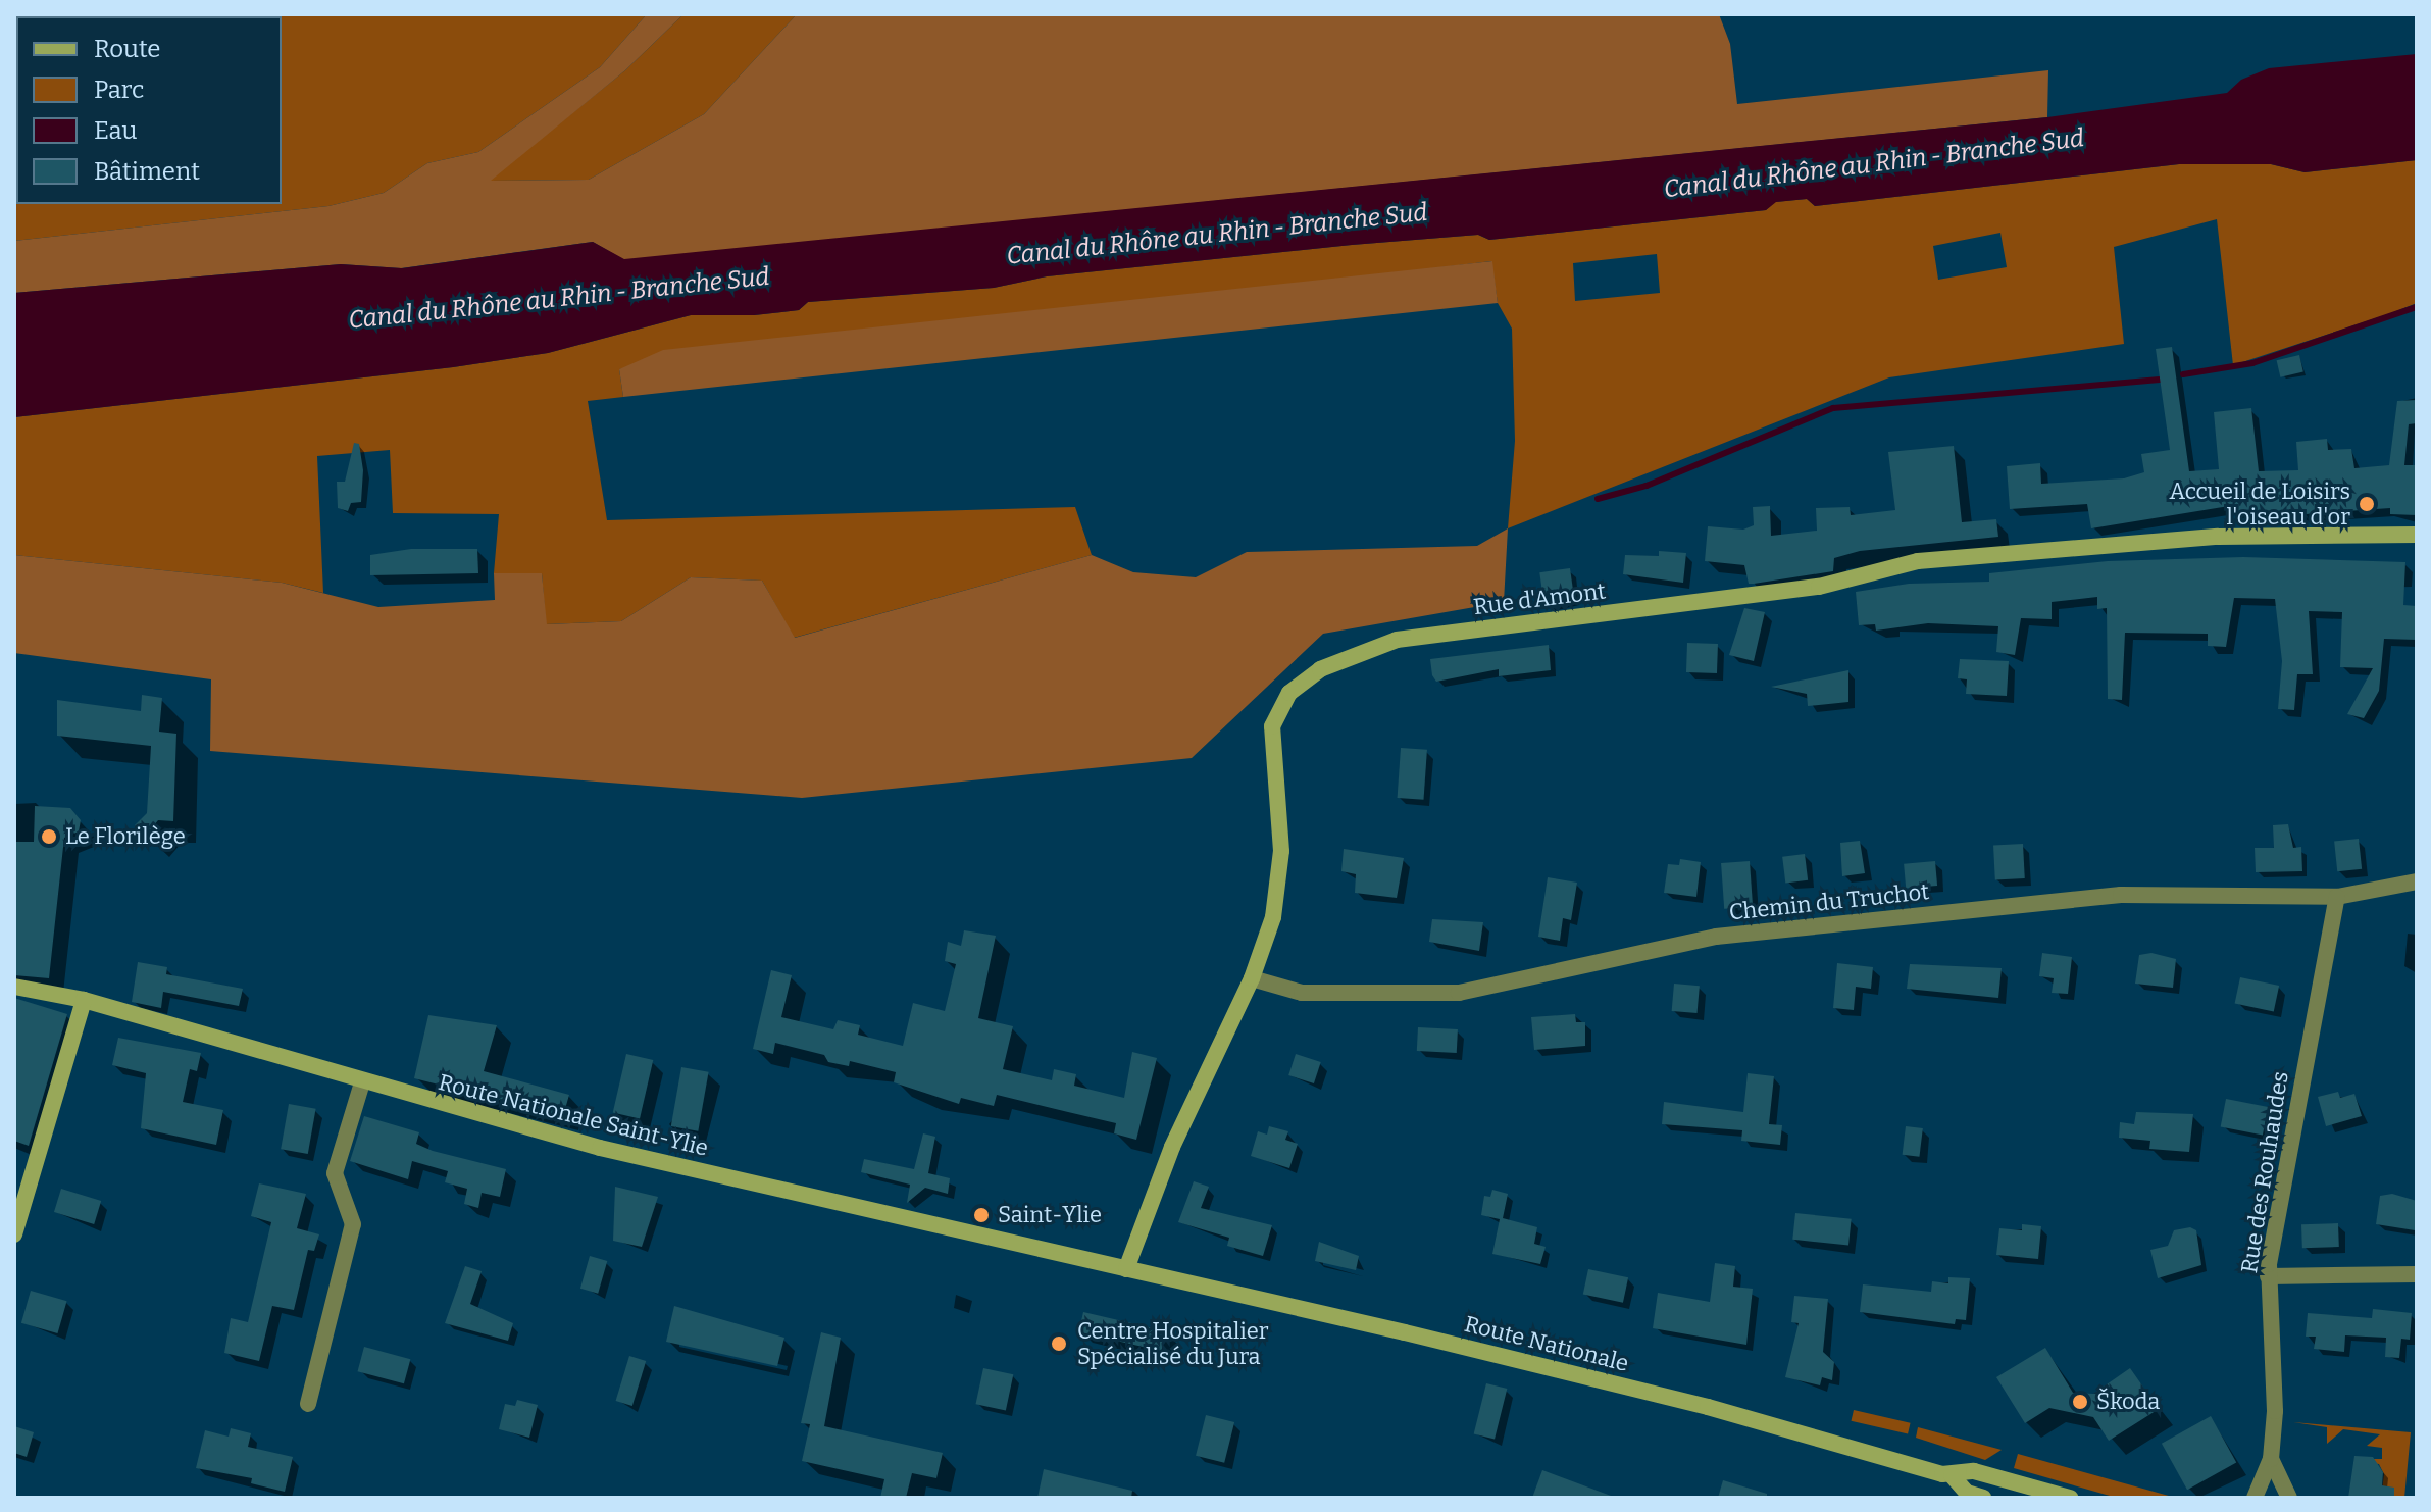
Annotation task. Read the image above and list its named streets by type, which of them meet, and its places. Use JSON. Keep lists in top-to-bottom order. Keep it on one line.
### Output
{"streets":{"main road":["Rue d'Amont","Route Nationale Saint-Ylie","Route Nationale"],"street":["Chemin du Truchot","Rue des Rouhaudes"]},"crossings":[["Rue d'Amont","Chemin du Truchot"],["Rue d'Amont","Route Nationale Saint-Ylie"],["Rue d'Amont","Route Nationale"],["Chemin du Truchot","Rue des Rouhaudes"],["Route Nationale Saint-Ylie","Route Nationale"]],"water":["Canal du Rhône au Rhin - Branche Sud"],"places":["Accueil de Loisirs l'oiseau d'or","Le Florilège","Saint-Ylie","Centre Hospitalier Spécialisé du Jura","Škoda"],"legend":["Route","Parc","Eau","Bâtiment"]}
